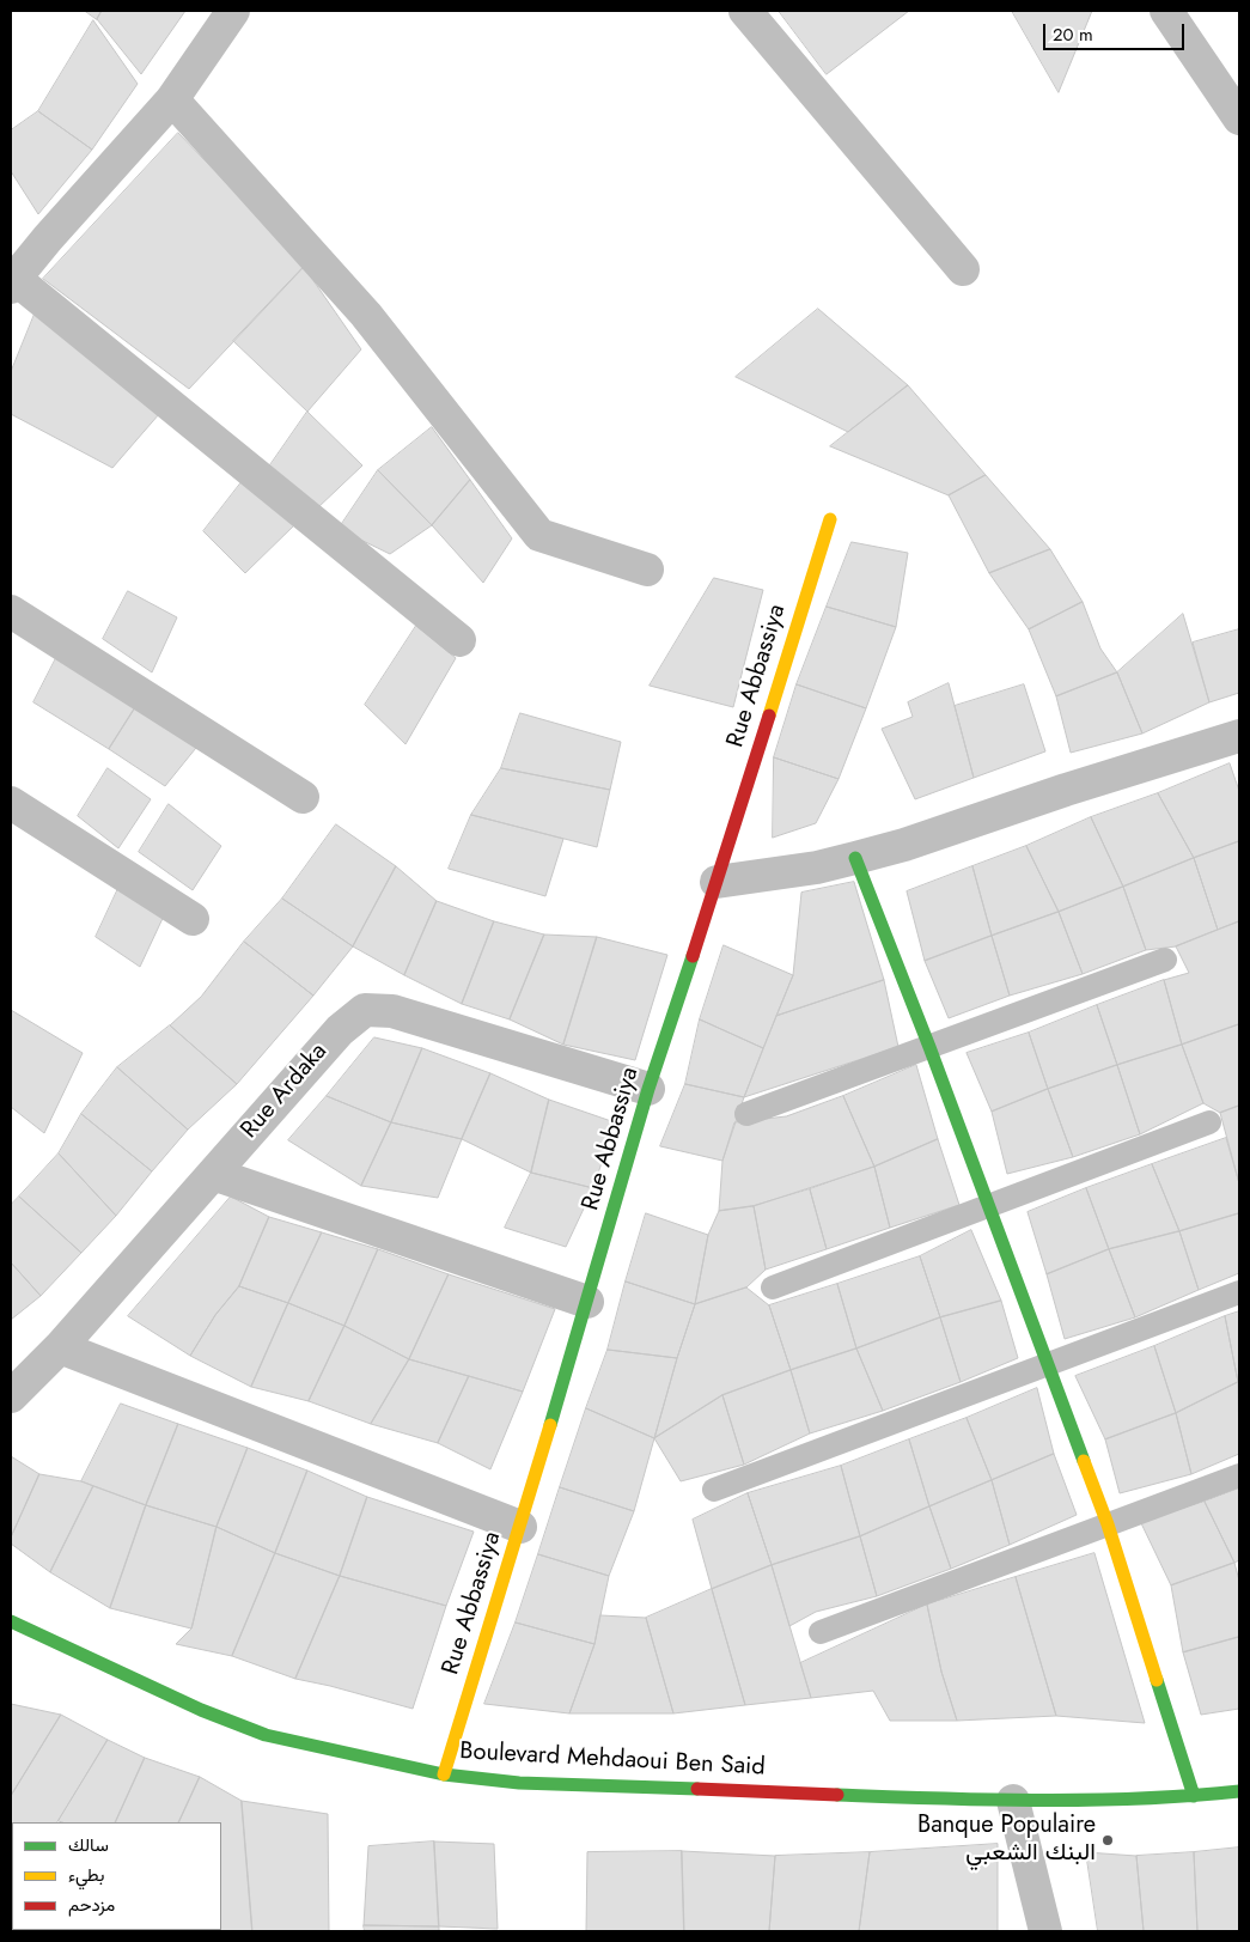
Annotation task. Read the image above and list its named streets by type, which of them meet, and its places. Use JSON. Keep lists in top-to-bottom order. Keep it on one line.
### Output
{"streets":{"street":["Rue Abbassiya","Rue Ardaka","Boulevard Mehdaoui Ben Said"]},"crossings":[["Rue Abbassiya","Rue Ardaka"],["Rue Abbassiya","Boulevard Mehdaoui Ben Said"]],"places":["Banque Populaire البنك الشعبي"],"legend":["سالك","بطيء","مزدحم"],"scale_bar":"20 m"}
